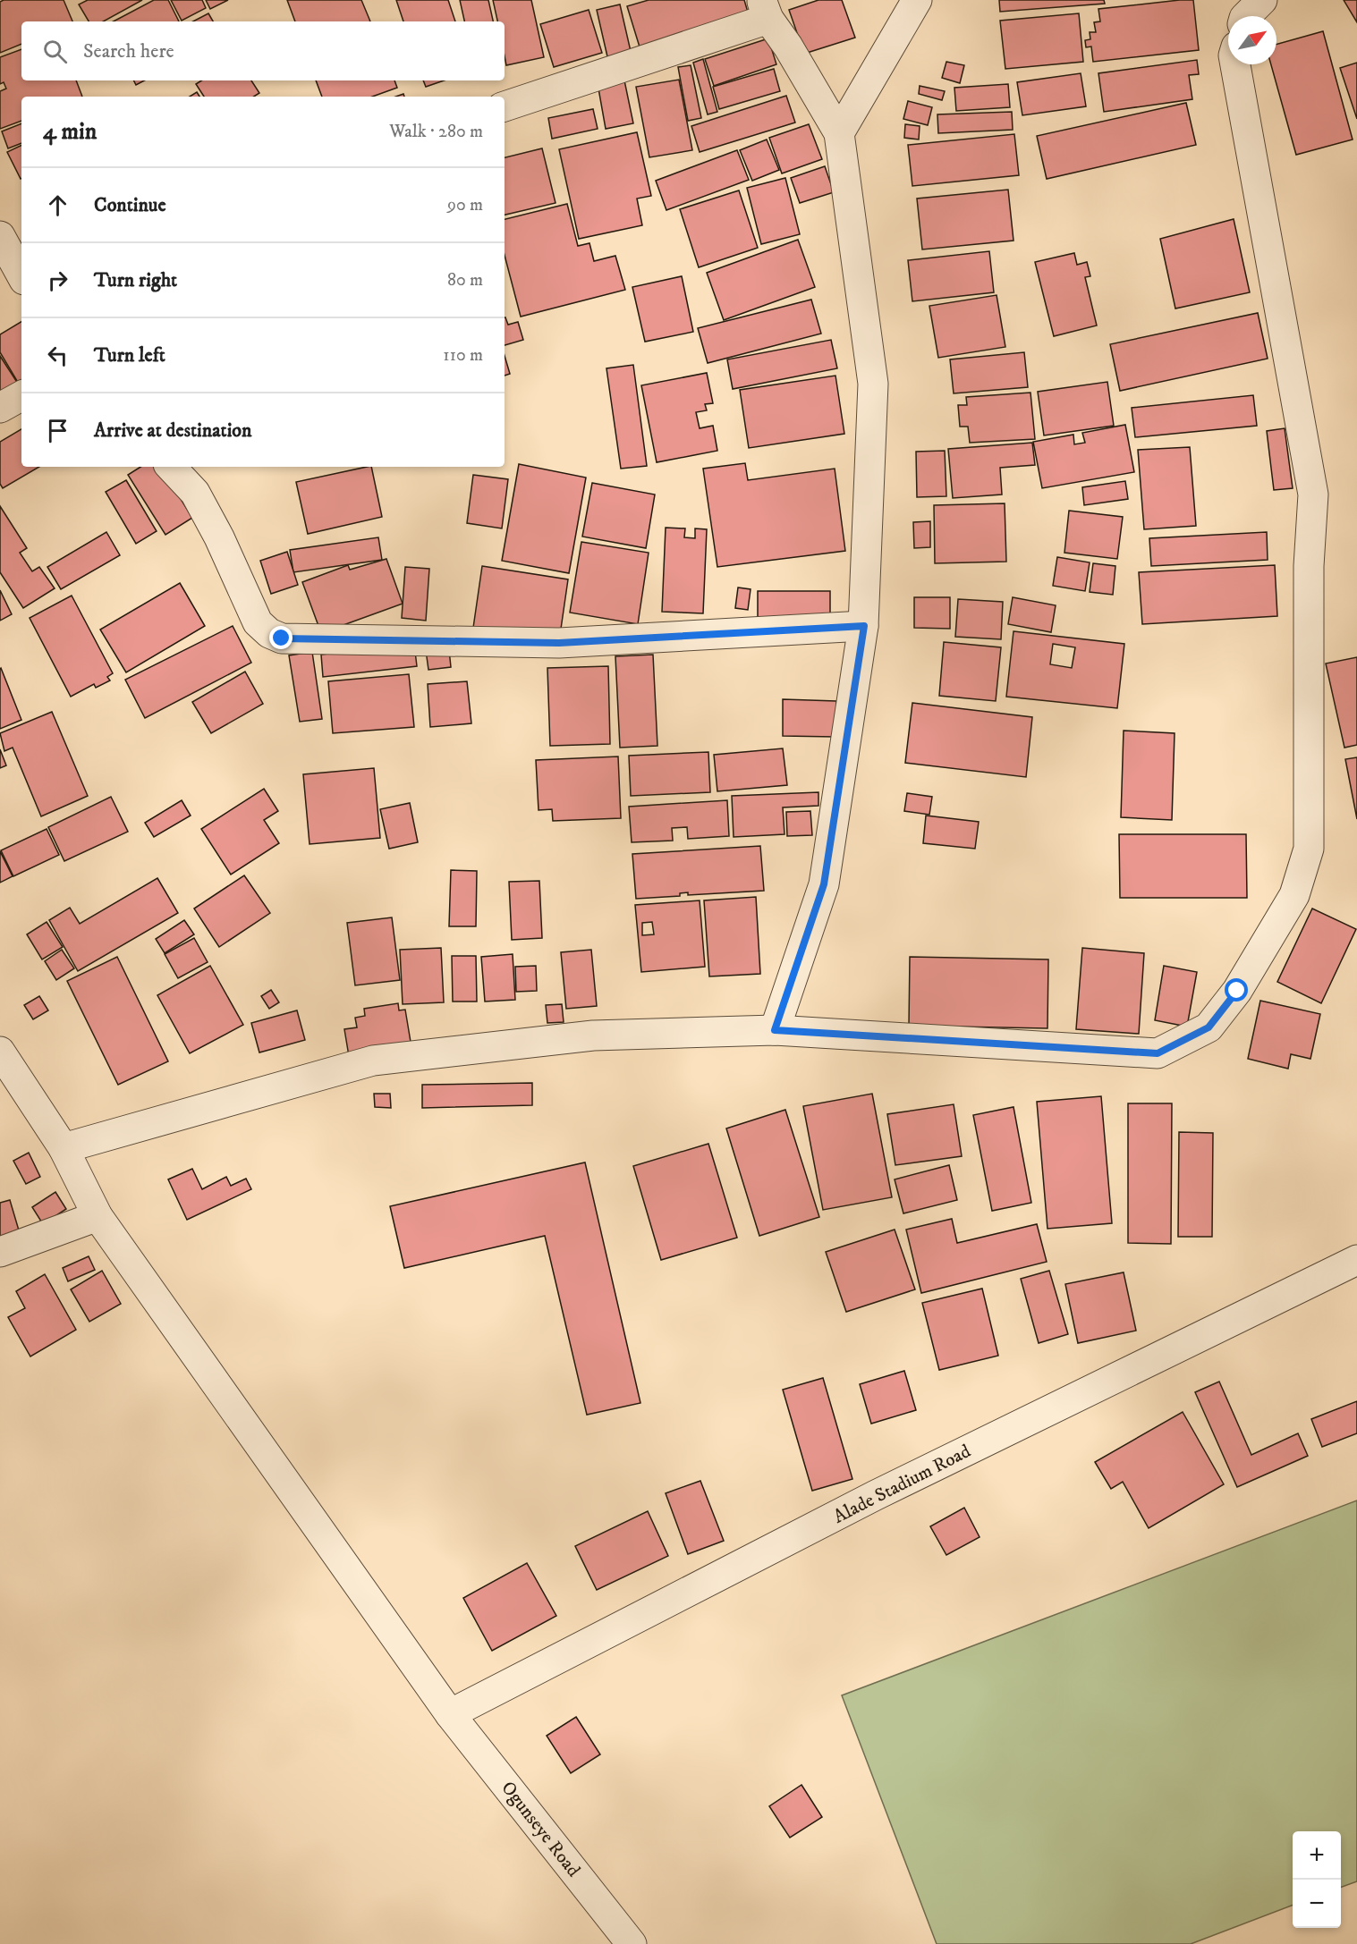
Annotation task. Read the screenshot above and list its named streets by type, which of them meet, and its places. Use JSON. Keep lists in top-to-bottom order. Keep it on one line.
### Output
{"streets":{"street":["Alade Stadium Road","Ogunseye Road"]},"crossings":[["Alade Stadium Road","Ogunseye Road"]],"north":"top right","page":{"search":"Search here","heading":["4 min","Walk · 280 m"],"list":[["Continue","90 m"],["Turn right","80 m"],["Turn left","110 m"],"Arrive at destination"],"map_buttons":["+","−"]}}
